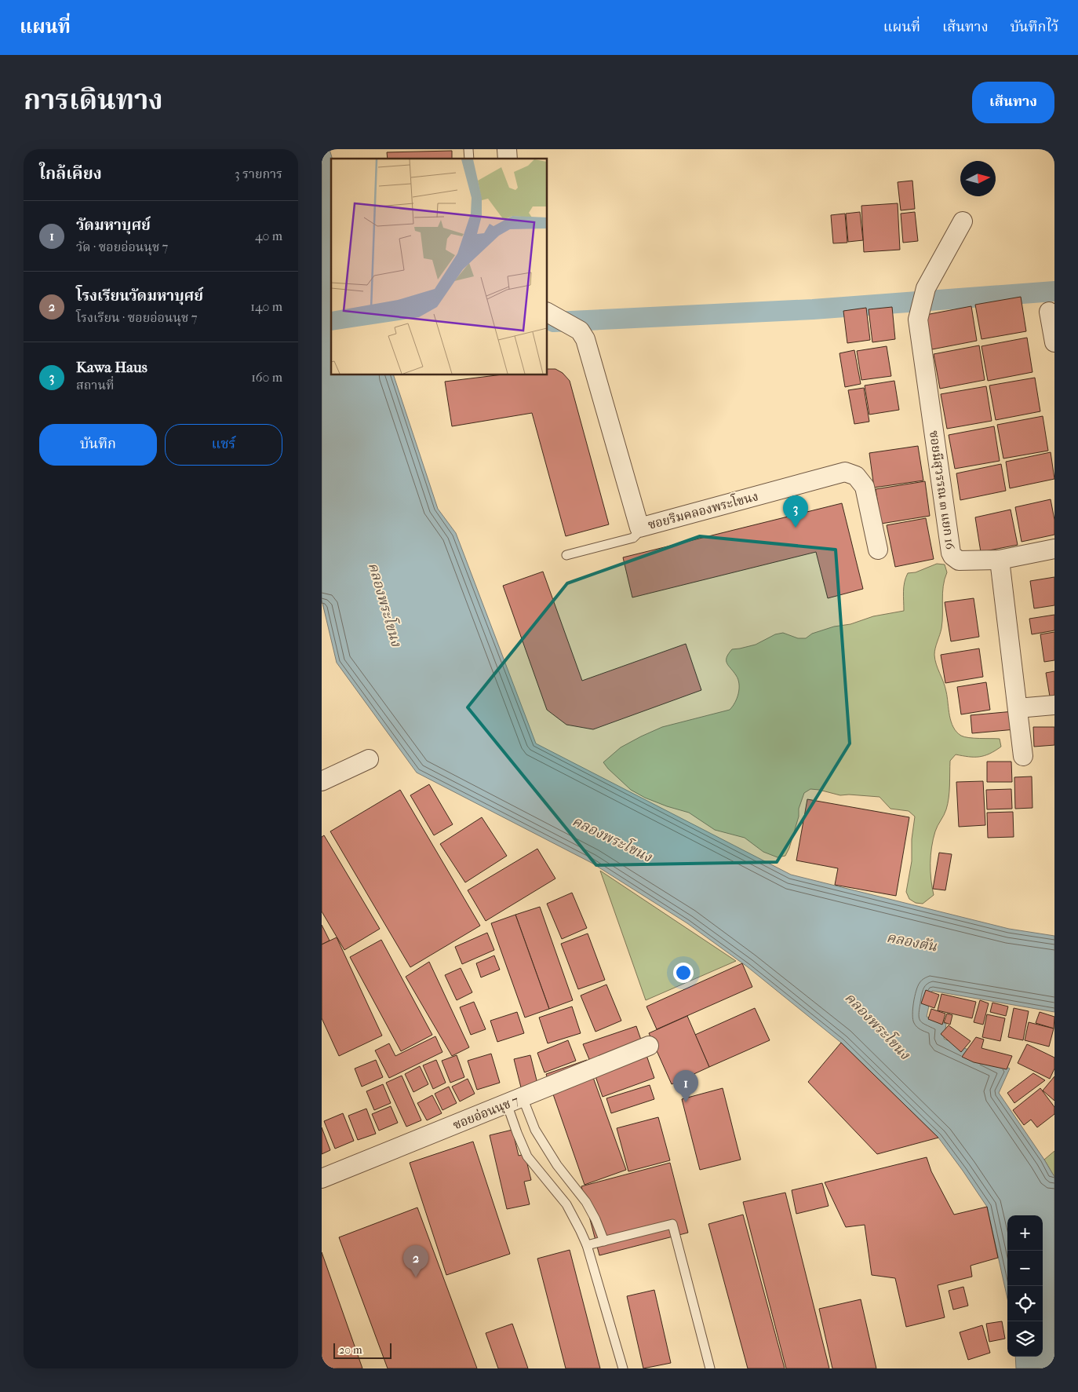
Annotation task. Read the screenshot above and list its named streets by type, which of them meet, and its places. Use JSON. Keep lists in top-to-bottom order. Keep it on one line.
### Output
{"streets":{"street":["ซอยมีสุวรรณ ๓ แยก 16","ซอยริมคลองพระโขนง","ซอยอ่อนนุช 7"]},"water":["คลองพระโขนง","คลองตัน"],"scale_bar":"20 m","north":"right","page":{"header":"แผนที่","nav":["แผนที่","เส้นทาง","บันทึกไว้"],"title":"การเดินทาง","buttons":["เส้นทาง",["บันทึก","แชร์"]],"heading":["ใกล้เคียง","3 รายการ"],"list":[{"mark":"1","name":"วัดมหาบุศย์","note":"วัด · ซอยอ่อนนุช 7","value":"40 m"},{"mark":"2","name":"โรงเรียนวัดมหาบุศย์","note":"โรงเรียน · ซอยอ่อนนุช 7","value":"140 m"},{"mark":"3","name":"Kawa Haus","note":"สถานที่","value":"160 m"}],"pins":["3","1","2"],"map_buttons":["+","−"],"scale":"20 m"}}
